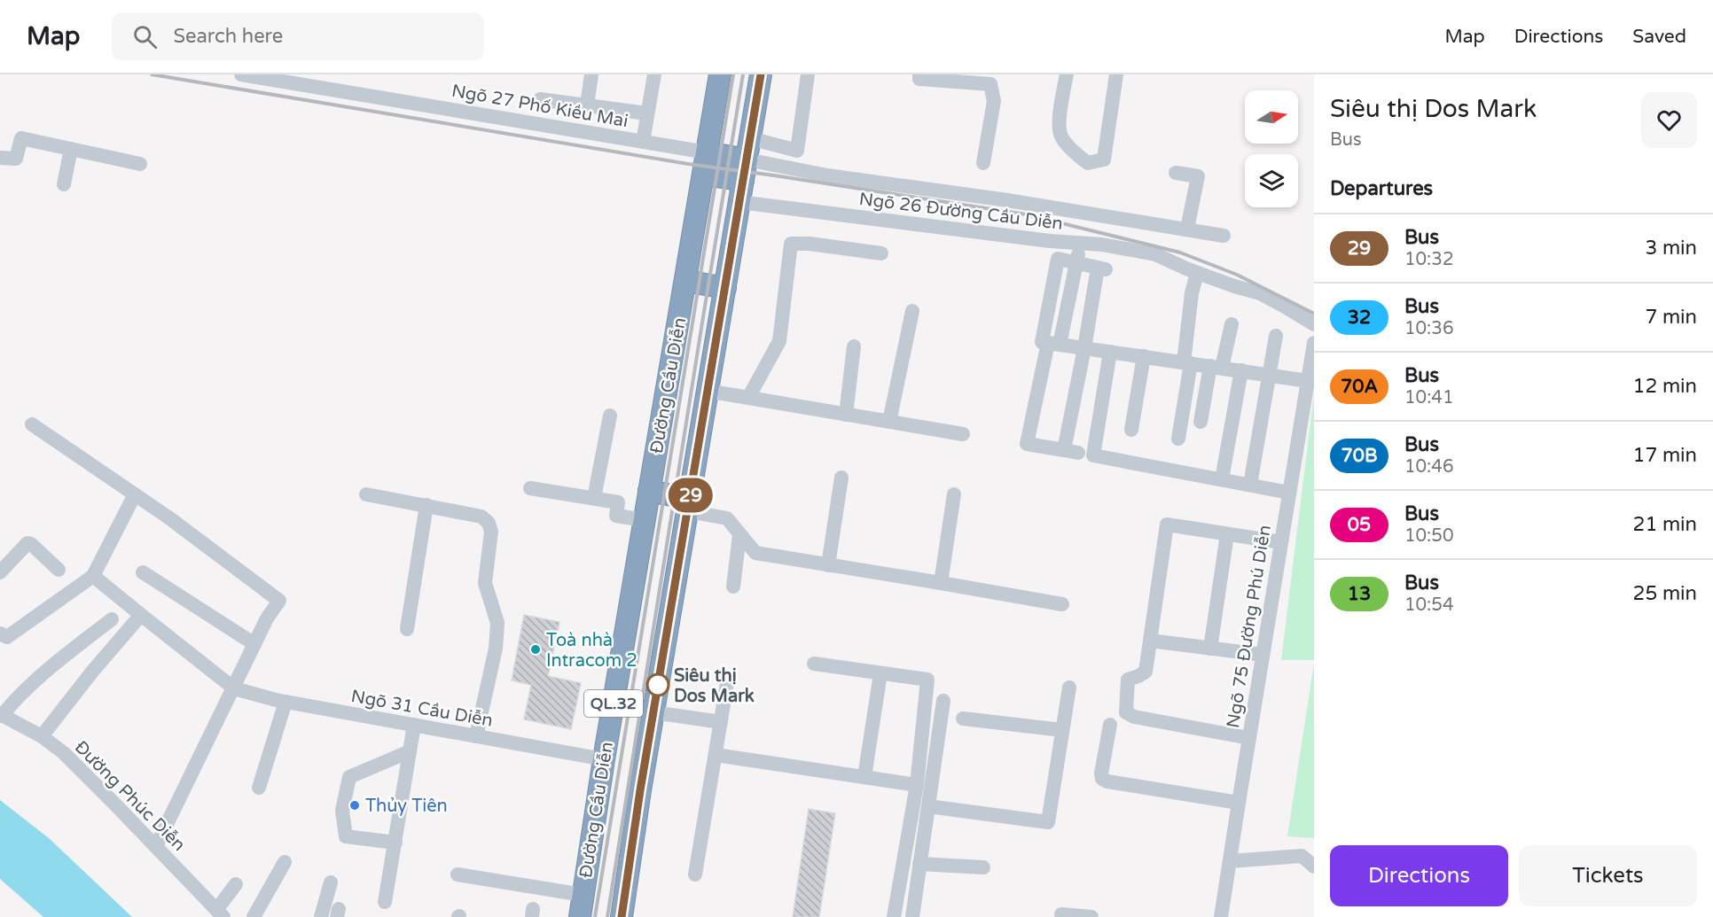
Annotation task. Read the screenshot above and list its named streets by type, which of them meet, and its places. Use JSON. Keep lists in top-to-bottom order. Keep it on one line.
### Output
{"streets":{"highway":["Đường Cầu Diễn","QL.32"],"street":["Ngõ 27 Phố Kiều Mai","Ngõ 26 Đường Cầu Diễn","Ngõ 75 Đường Phú Diễn","Ngõ 31 Cầu Diễn","Đường Phúc Diễn"]},"crossings":[["Ngõ 27 Phố Kiều Mai","Đường Cầu Diễn"],["Ngõ 26 Đường Cầu Diễn","QL.32"],["Đường Cầu Diễn","Ngõ 31 Cầu Diễn"]],"places":["Toà nhà Intracom 2","Siêu thị Dos Mark","Thủy Tiên"],"lines":["bus line 29"],"north":"right","page":{"header":"Map","search":"Search here","nav":["Map","Directions","Saved"],"on_map":"29","heading":[["Siêu thị Dos Mark","Bus"],"Departures"],"list":[{"mark":"29","name":"Bus","note":"10:32","value":"3 min"},{"mark":"32","name":"Bus","note":"10:36","value":"7 min"},{"mark":"70A","name":"Bus","note":"10:41","value":"12 min"},{"mark":"70B","name":"Bus","note":"10:46","value":"17 min"},{"mark":"05","name":"Bus","note":"10:50","value":"21 min"},{"mark":"13","name":"Bus","note":"10:54","value":"25 min"}],"buttons":["Directions","Tickets"]}}
